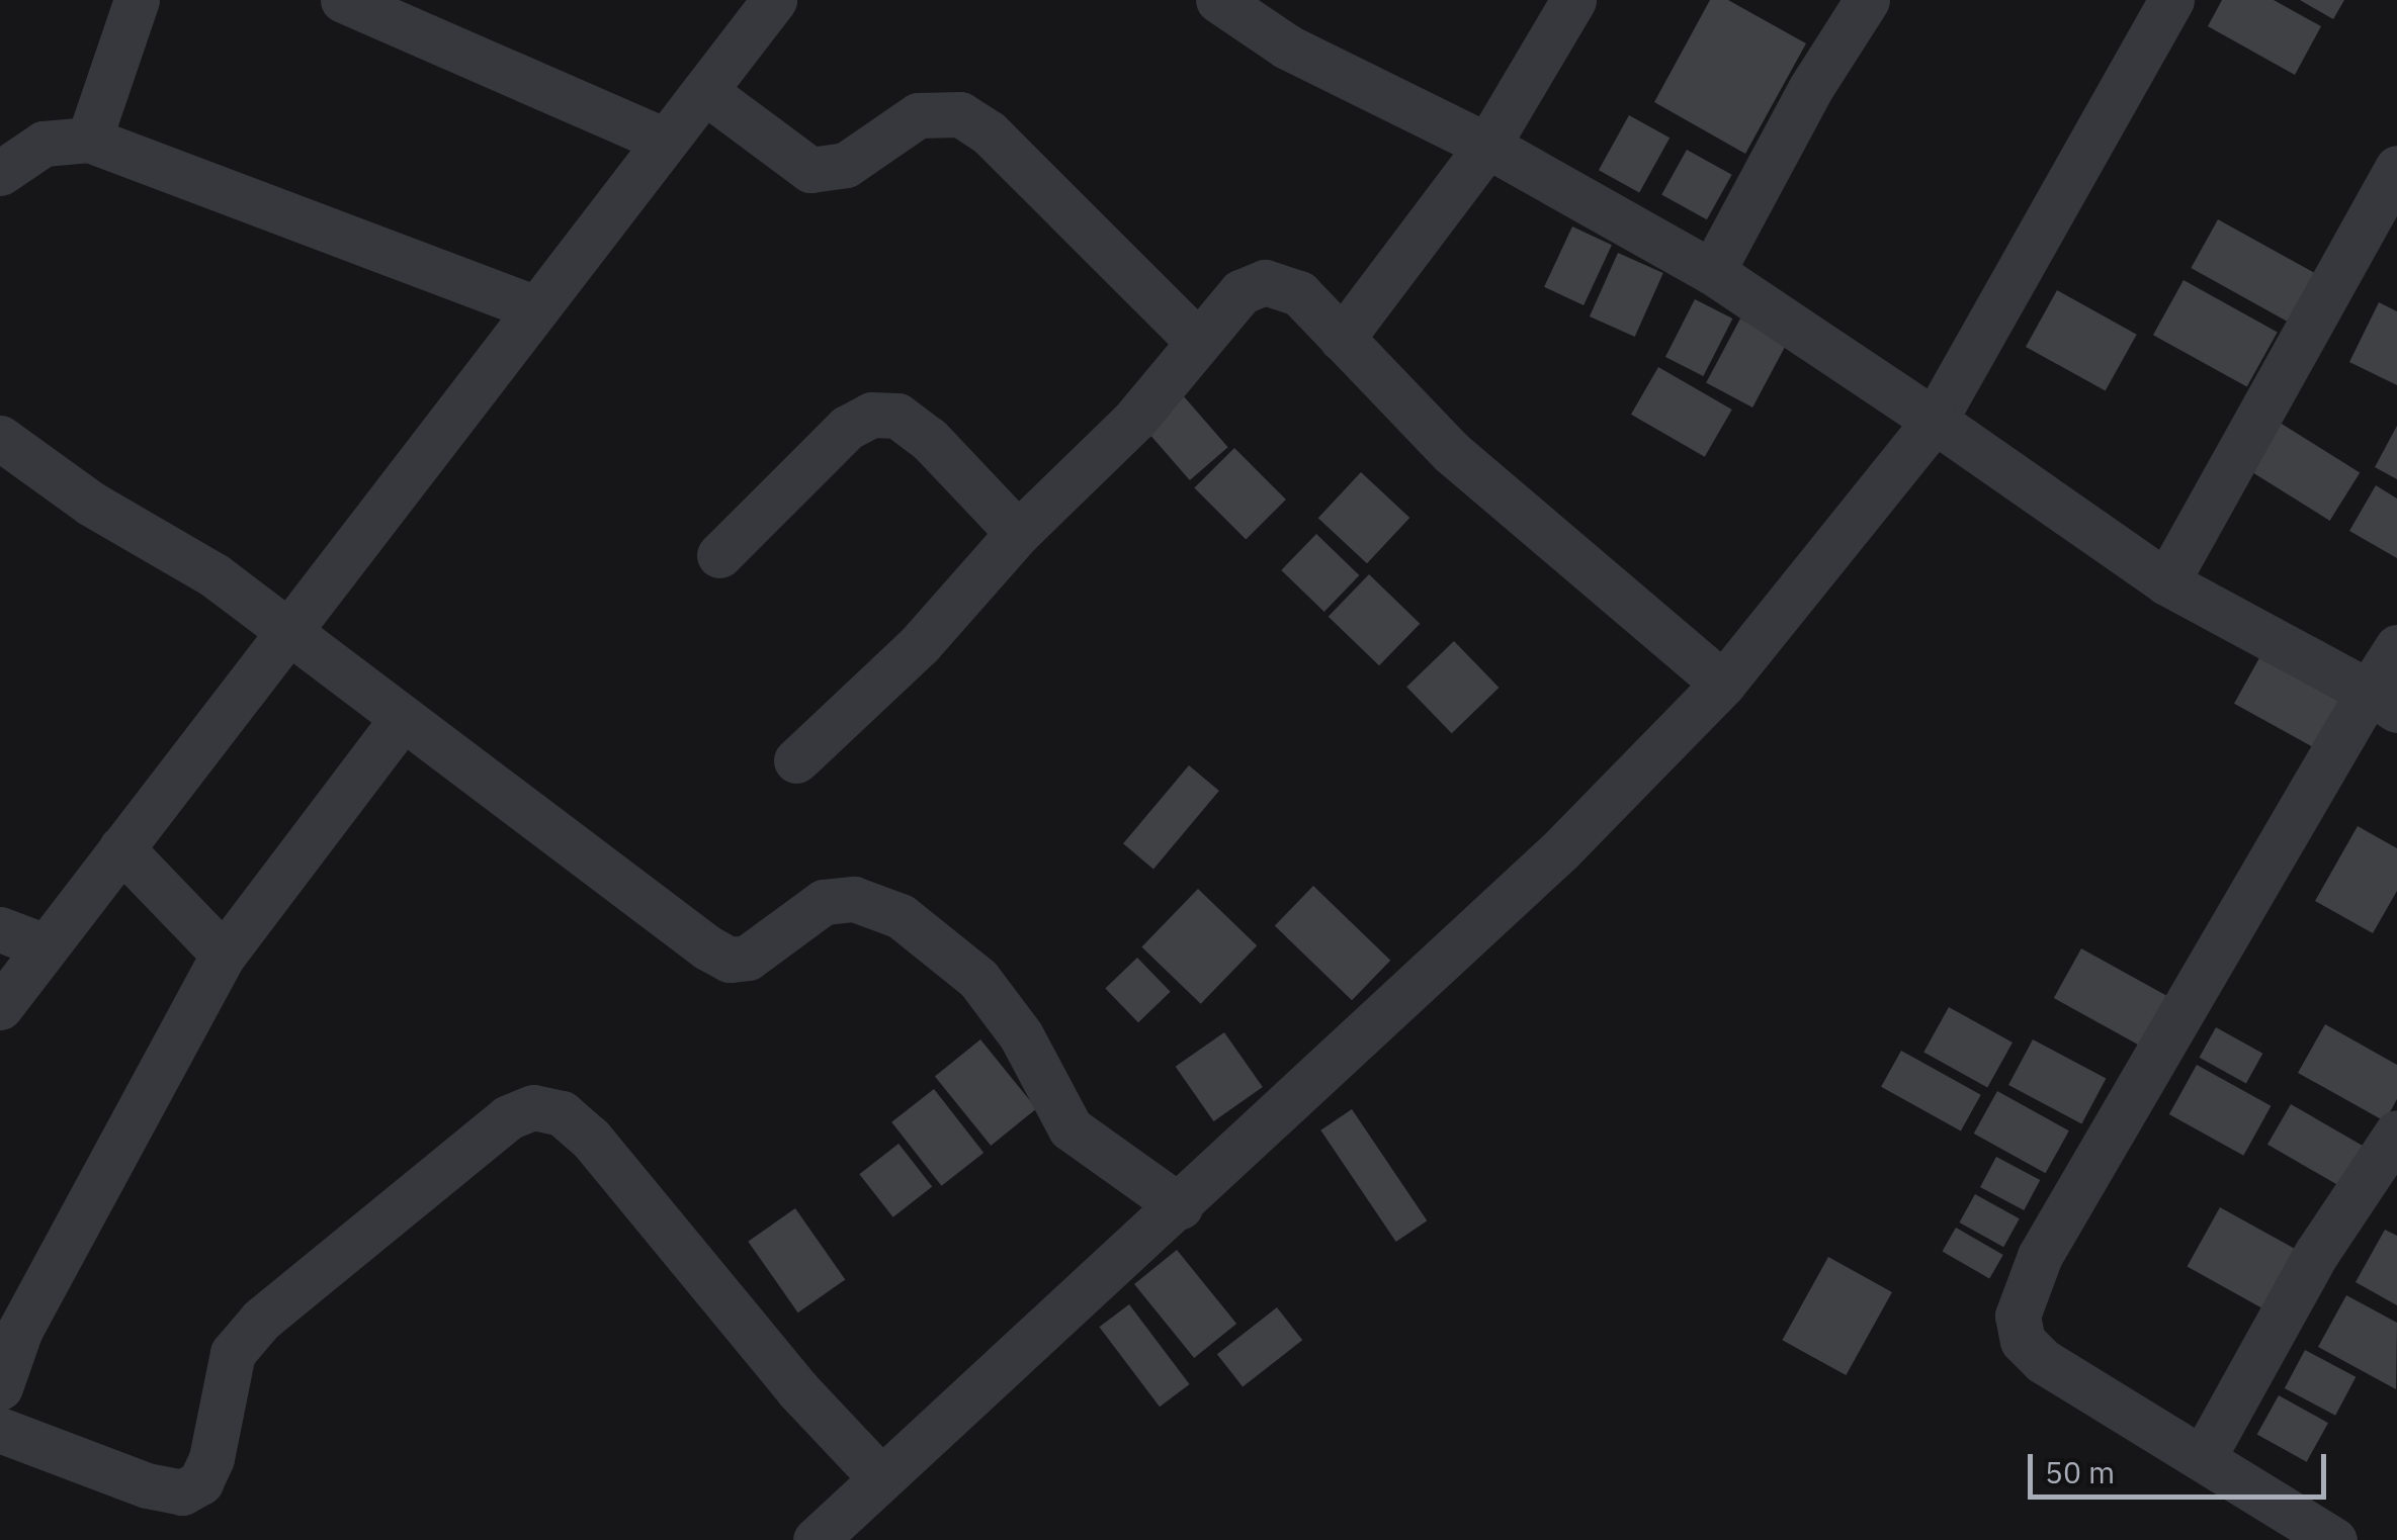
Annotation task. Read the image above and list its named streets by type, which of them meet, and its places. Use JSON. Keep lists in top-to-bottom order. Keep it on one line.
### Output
{"scale_bar":"50 m"}
